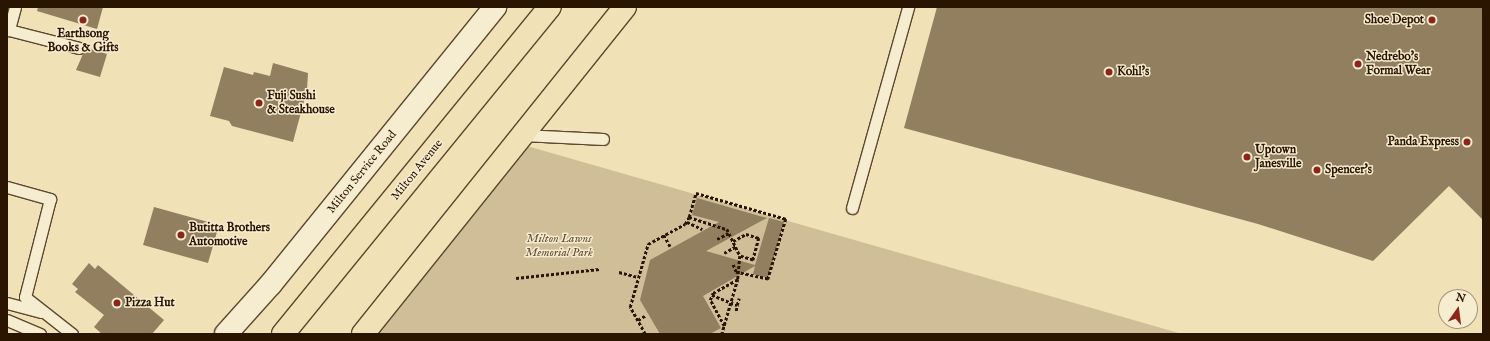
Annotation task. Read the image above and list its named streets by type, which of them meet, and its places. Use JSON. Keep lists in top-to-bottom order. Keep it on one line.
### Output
{"streets":{"main road":["Milton Avenue"],"street":["Milton Service Road"]},"parks":["Milton Lawns Memorial Park"],"places":["Earthsong Books & Gifts","Shoe Depot","Nedrebo's Formal Wear","Kohl's","Fuji Sushi & Steakhouse","Panda Express","Uptown Janesville","Spencer's","Butitta Brothers Automotive","Pizza Hut"],"north":"top"}
